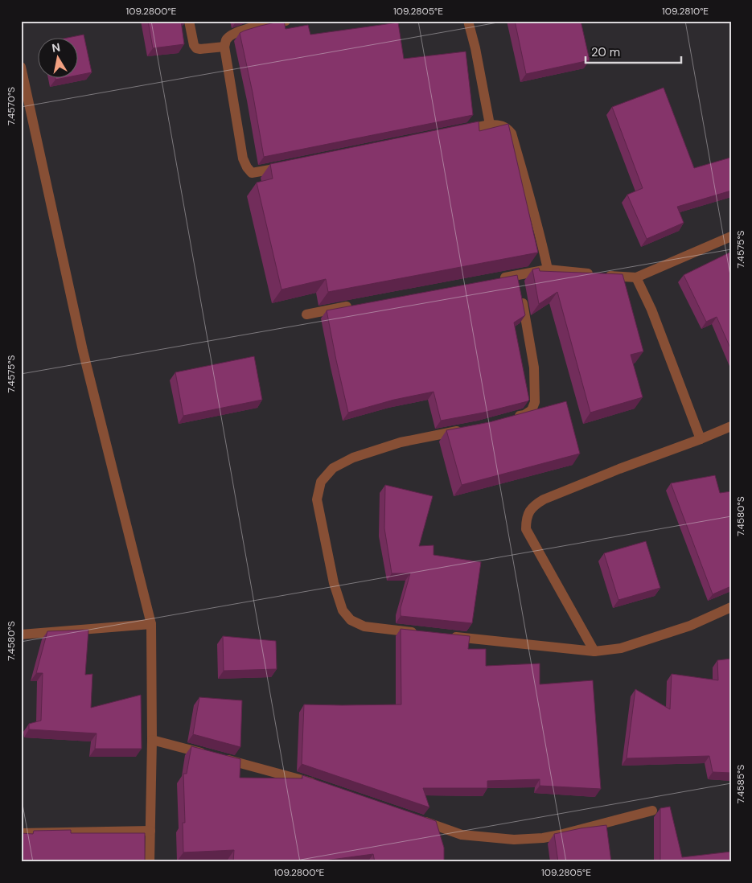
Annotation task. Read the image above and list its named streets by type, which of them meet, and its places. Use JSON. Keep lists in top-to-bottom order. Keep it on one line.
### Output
{"scale_bar":"20 m","north":"top","coordinates":["109.2800°E","109.2805°E","109.2810°E","7.4570°S","7.4575°S","7.4580°S","7.4585°S"]}
